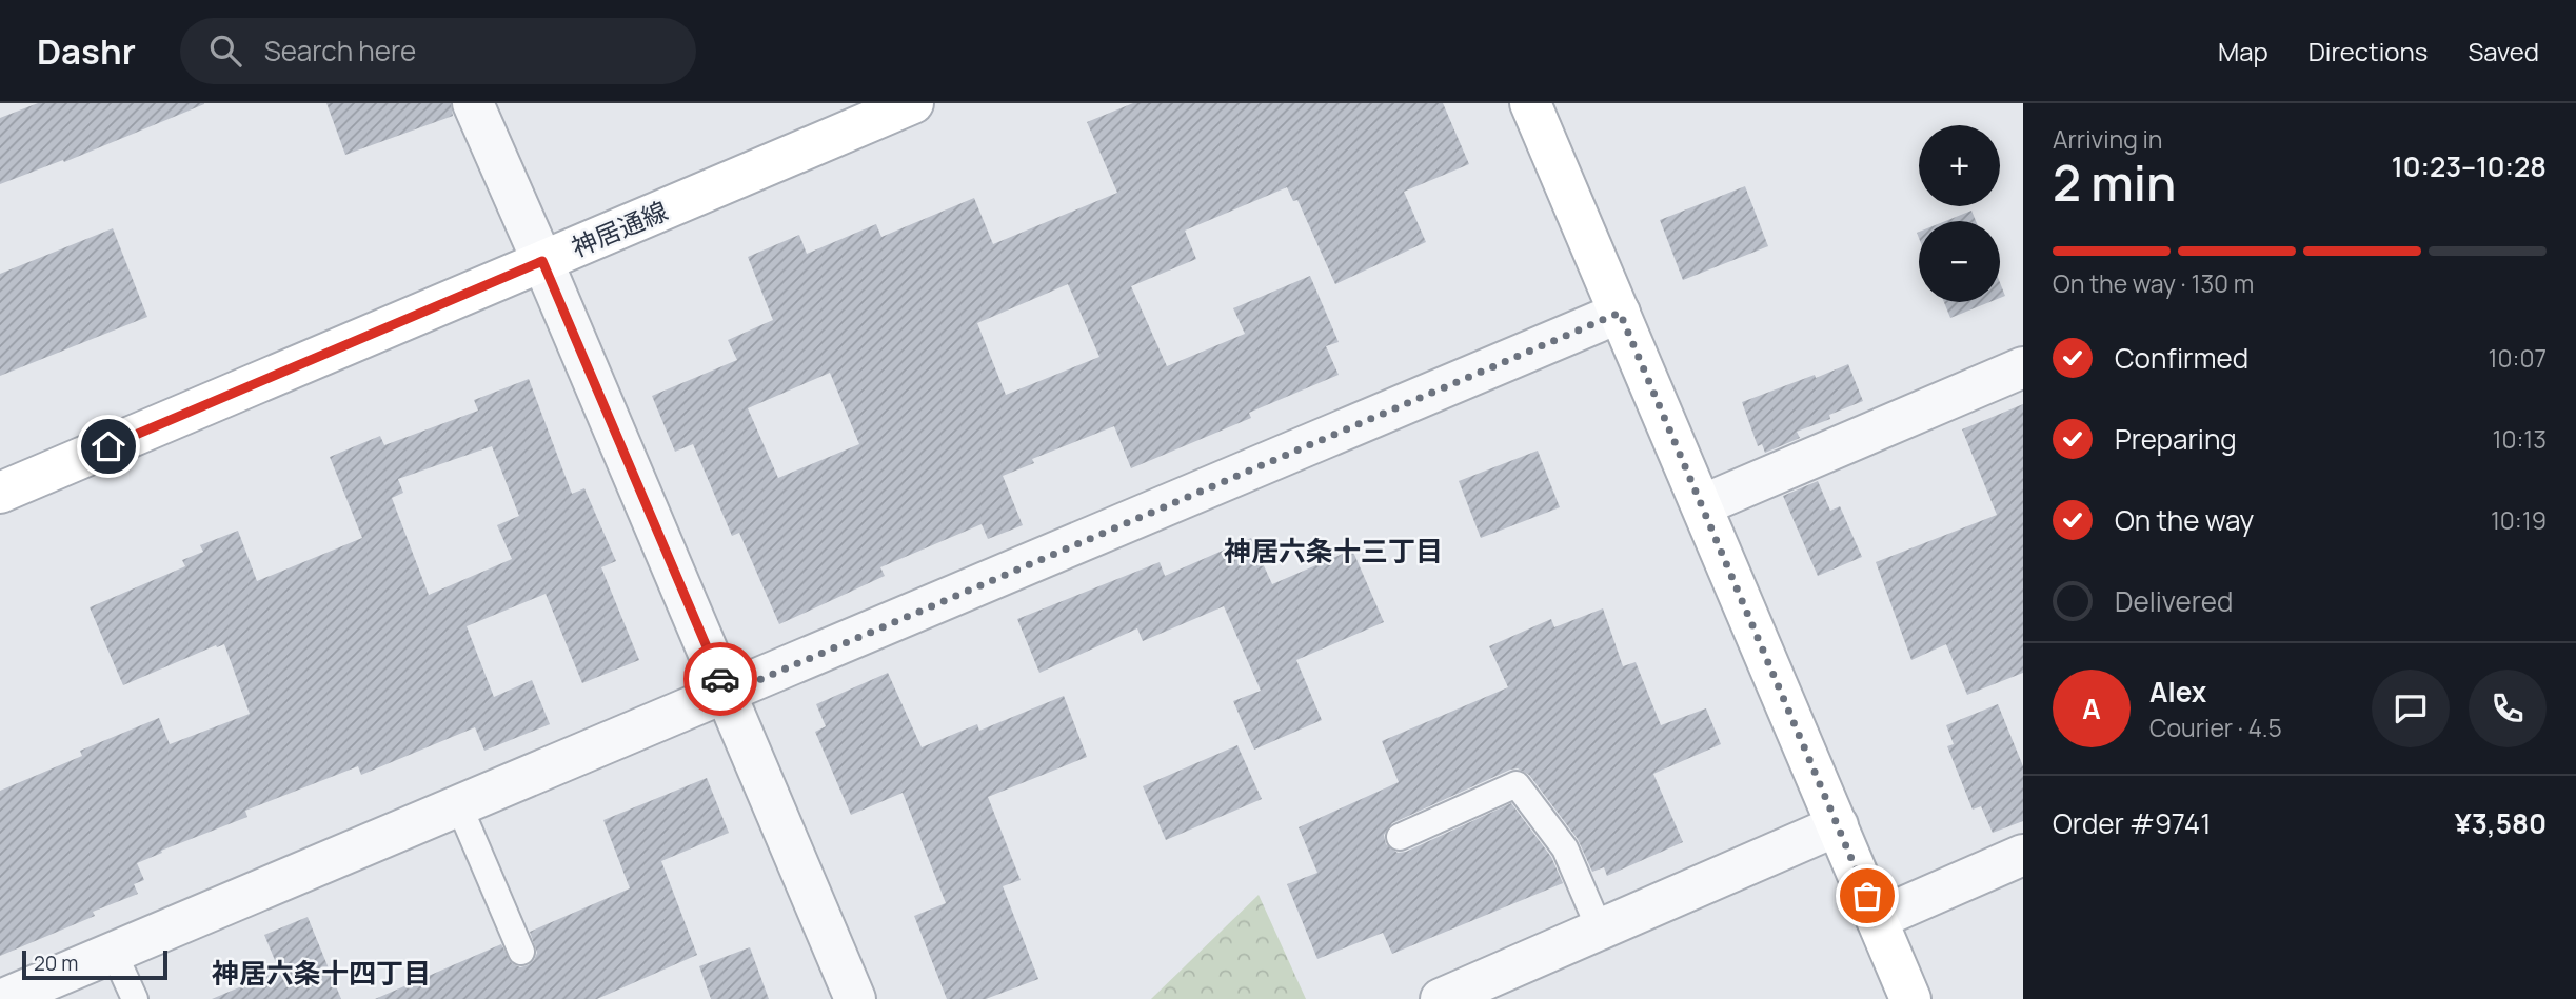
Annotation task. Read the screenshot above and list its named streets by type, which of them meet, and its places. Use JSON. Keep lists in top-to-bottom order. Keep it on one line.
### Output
{"streets":{"street":["神居通線"]},"districts":["神居六条十三丁目","神居六条十四丁目"],"scale_bar":"20 m","page":{"header":"Dashr","search":"Search here","nav":["Map","Directions","Saved"],"heading":["2 min","Arriving in","10:23–10:28"],"panel":["Alex","Courier · 4.5","Order #9741","¥3,580"],"map_buttons":["+","−"],"bar":"On the way · 130 m","list":[["Confirmed","10:07"],["Preparing","10:13"],["On the way","10:19"],"Delivered"],"round":"A","scale":"20 m"}}
